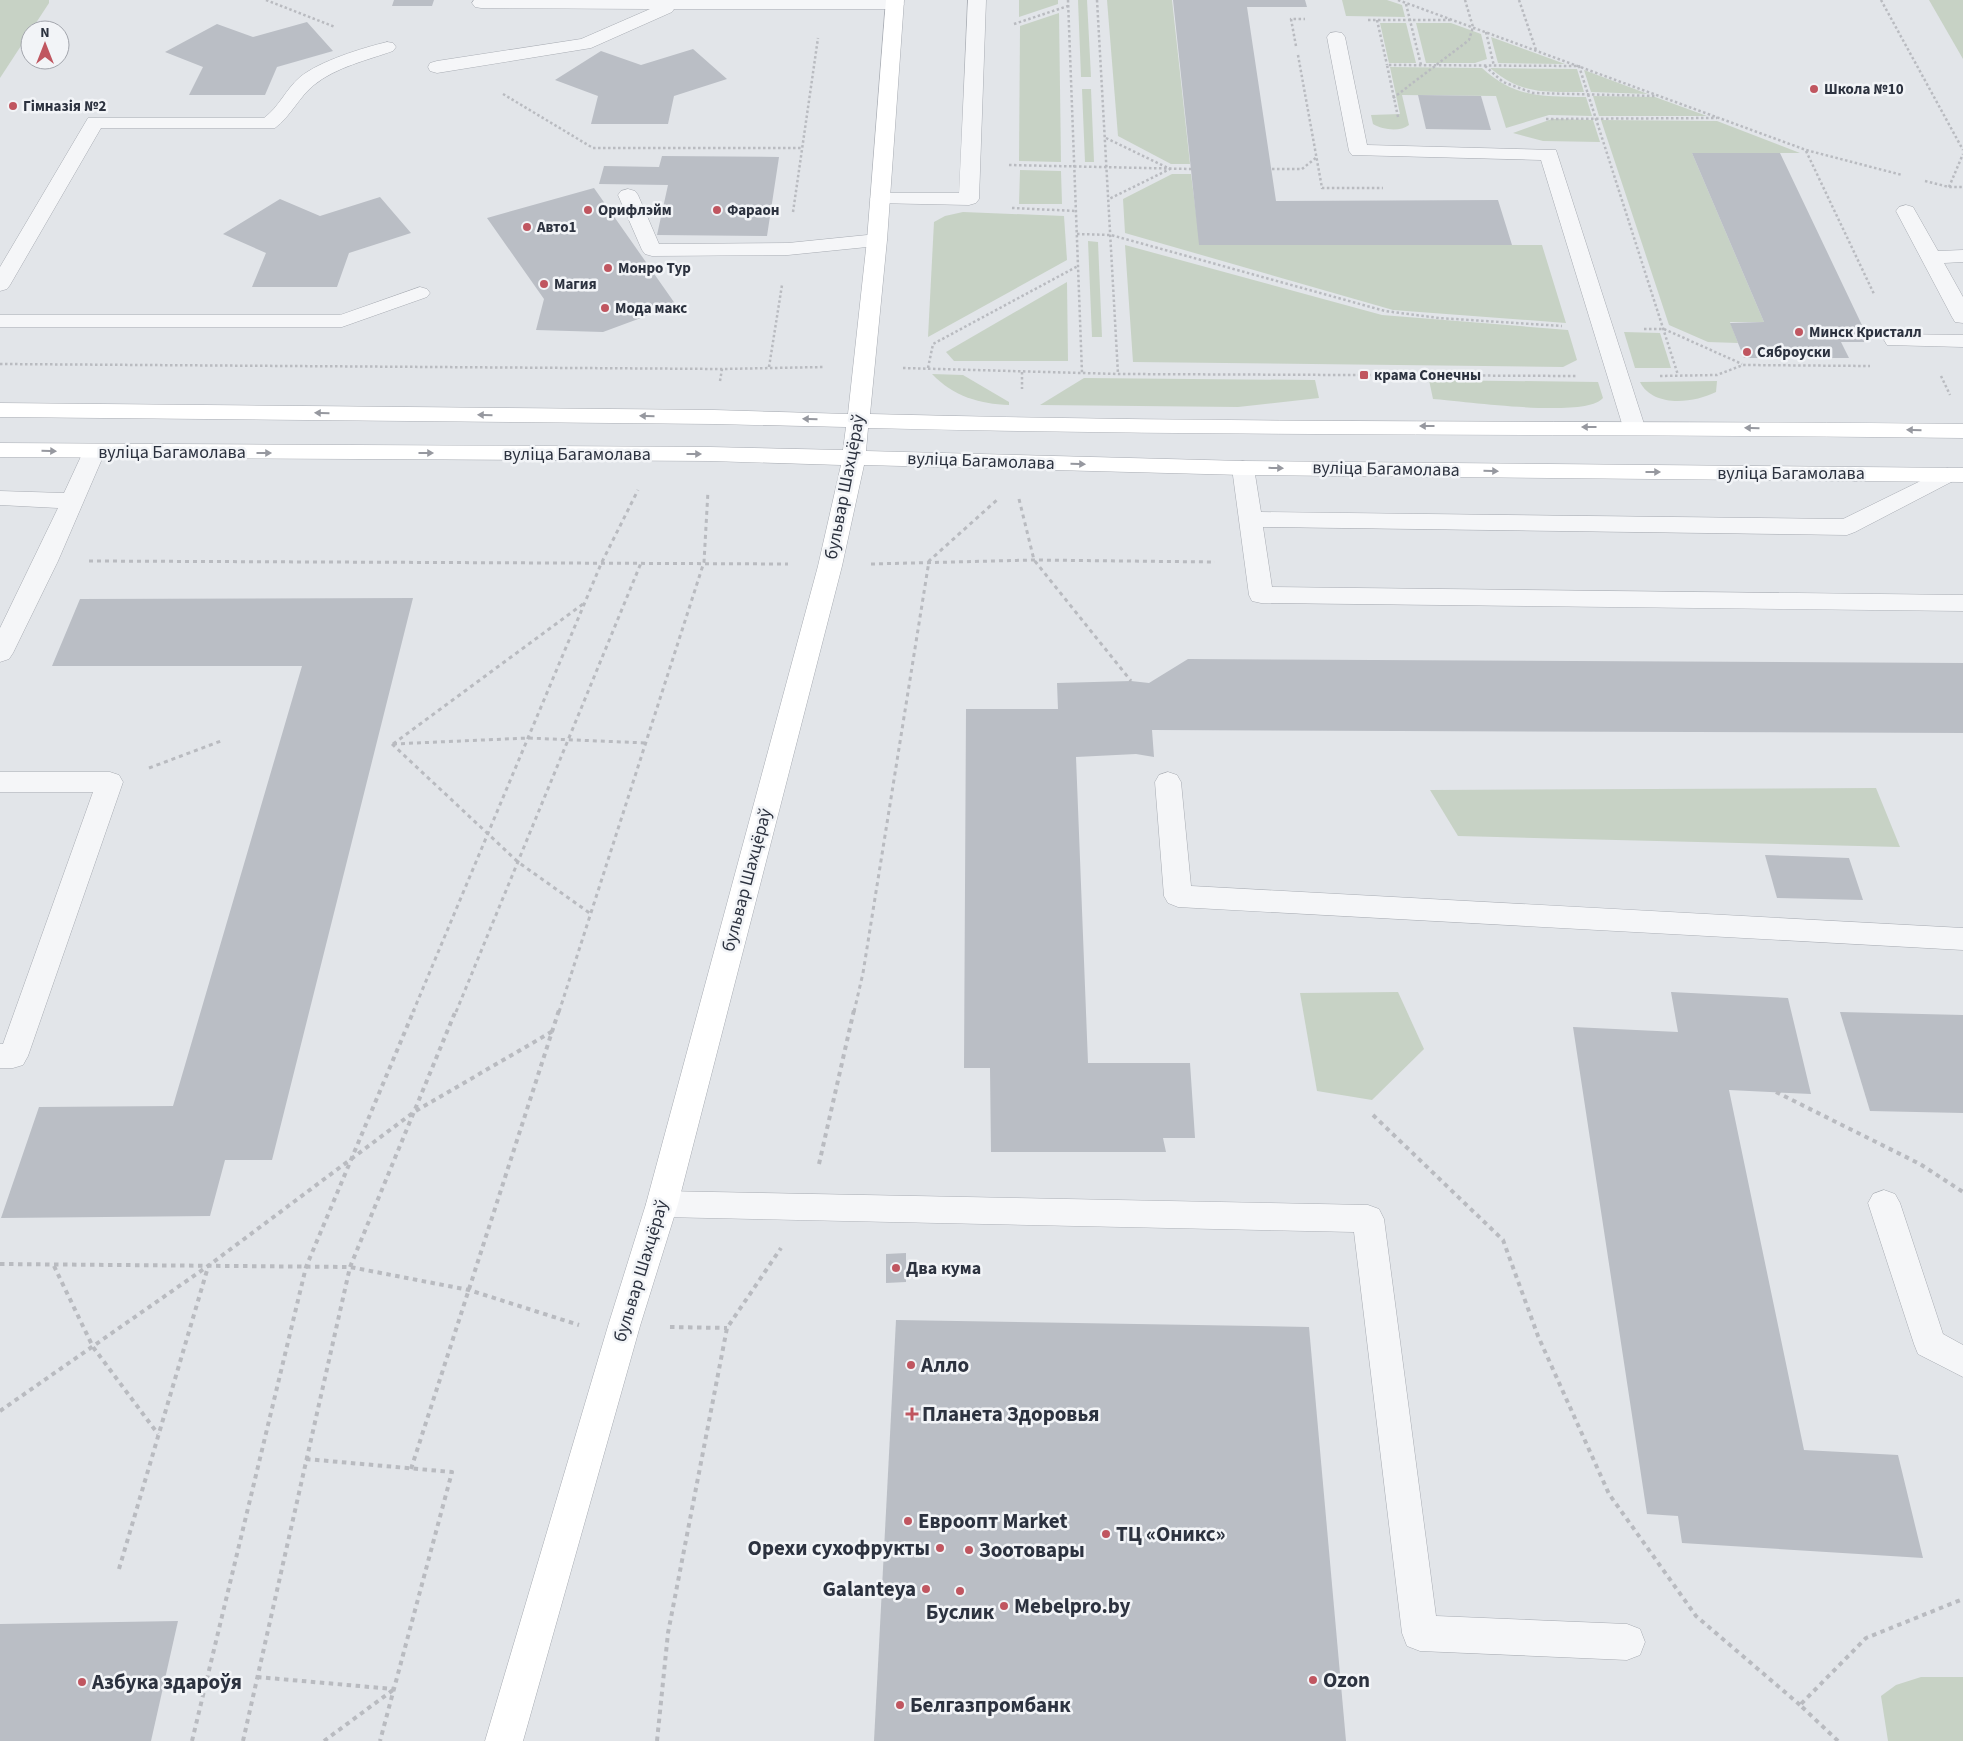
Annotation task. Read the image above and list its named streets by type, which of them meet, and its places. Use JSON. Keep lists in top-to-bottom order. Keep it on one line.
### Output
{"streets":{"main road":["вуліца Багамолава","бульвар Шахцёраў"]},"crossings":[["вуліца Багамолава","бульвар Шахцёраў"]],"places":{"other":["Школа №10","Гімназія №2","Орифлэйм","Фараон","Авто1","Монро Тур","Магия","Мода макс","Минск Кристалл","Сяброуски","Два кума","Алло","Евроопт Market","ТЦ «Оникс»","Орехи сухофрукты","Зоотовары","Galanteya","Буслик","Mebelpro.by","Ozon","Азбука здароўя","Белгазпромбанк"],"transit":["крама Сонечны"],"health":["Планета Здоровья"]},"north":"top"}
